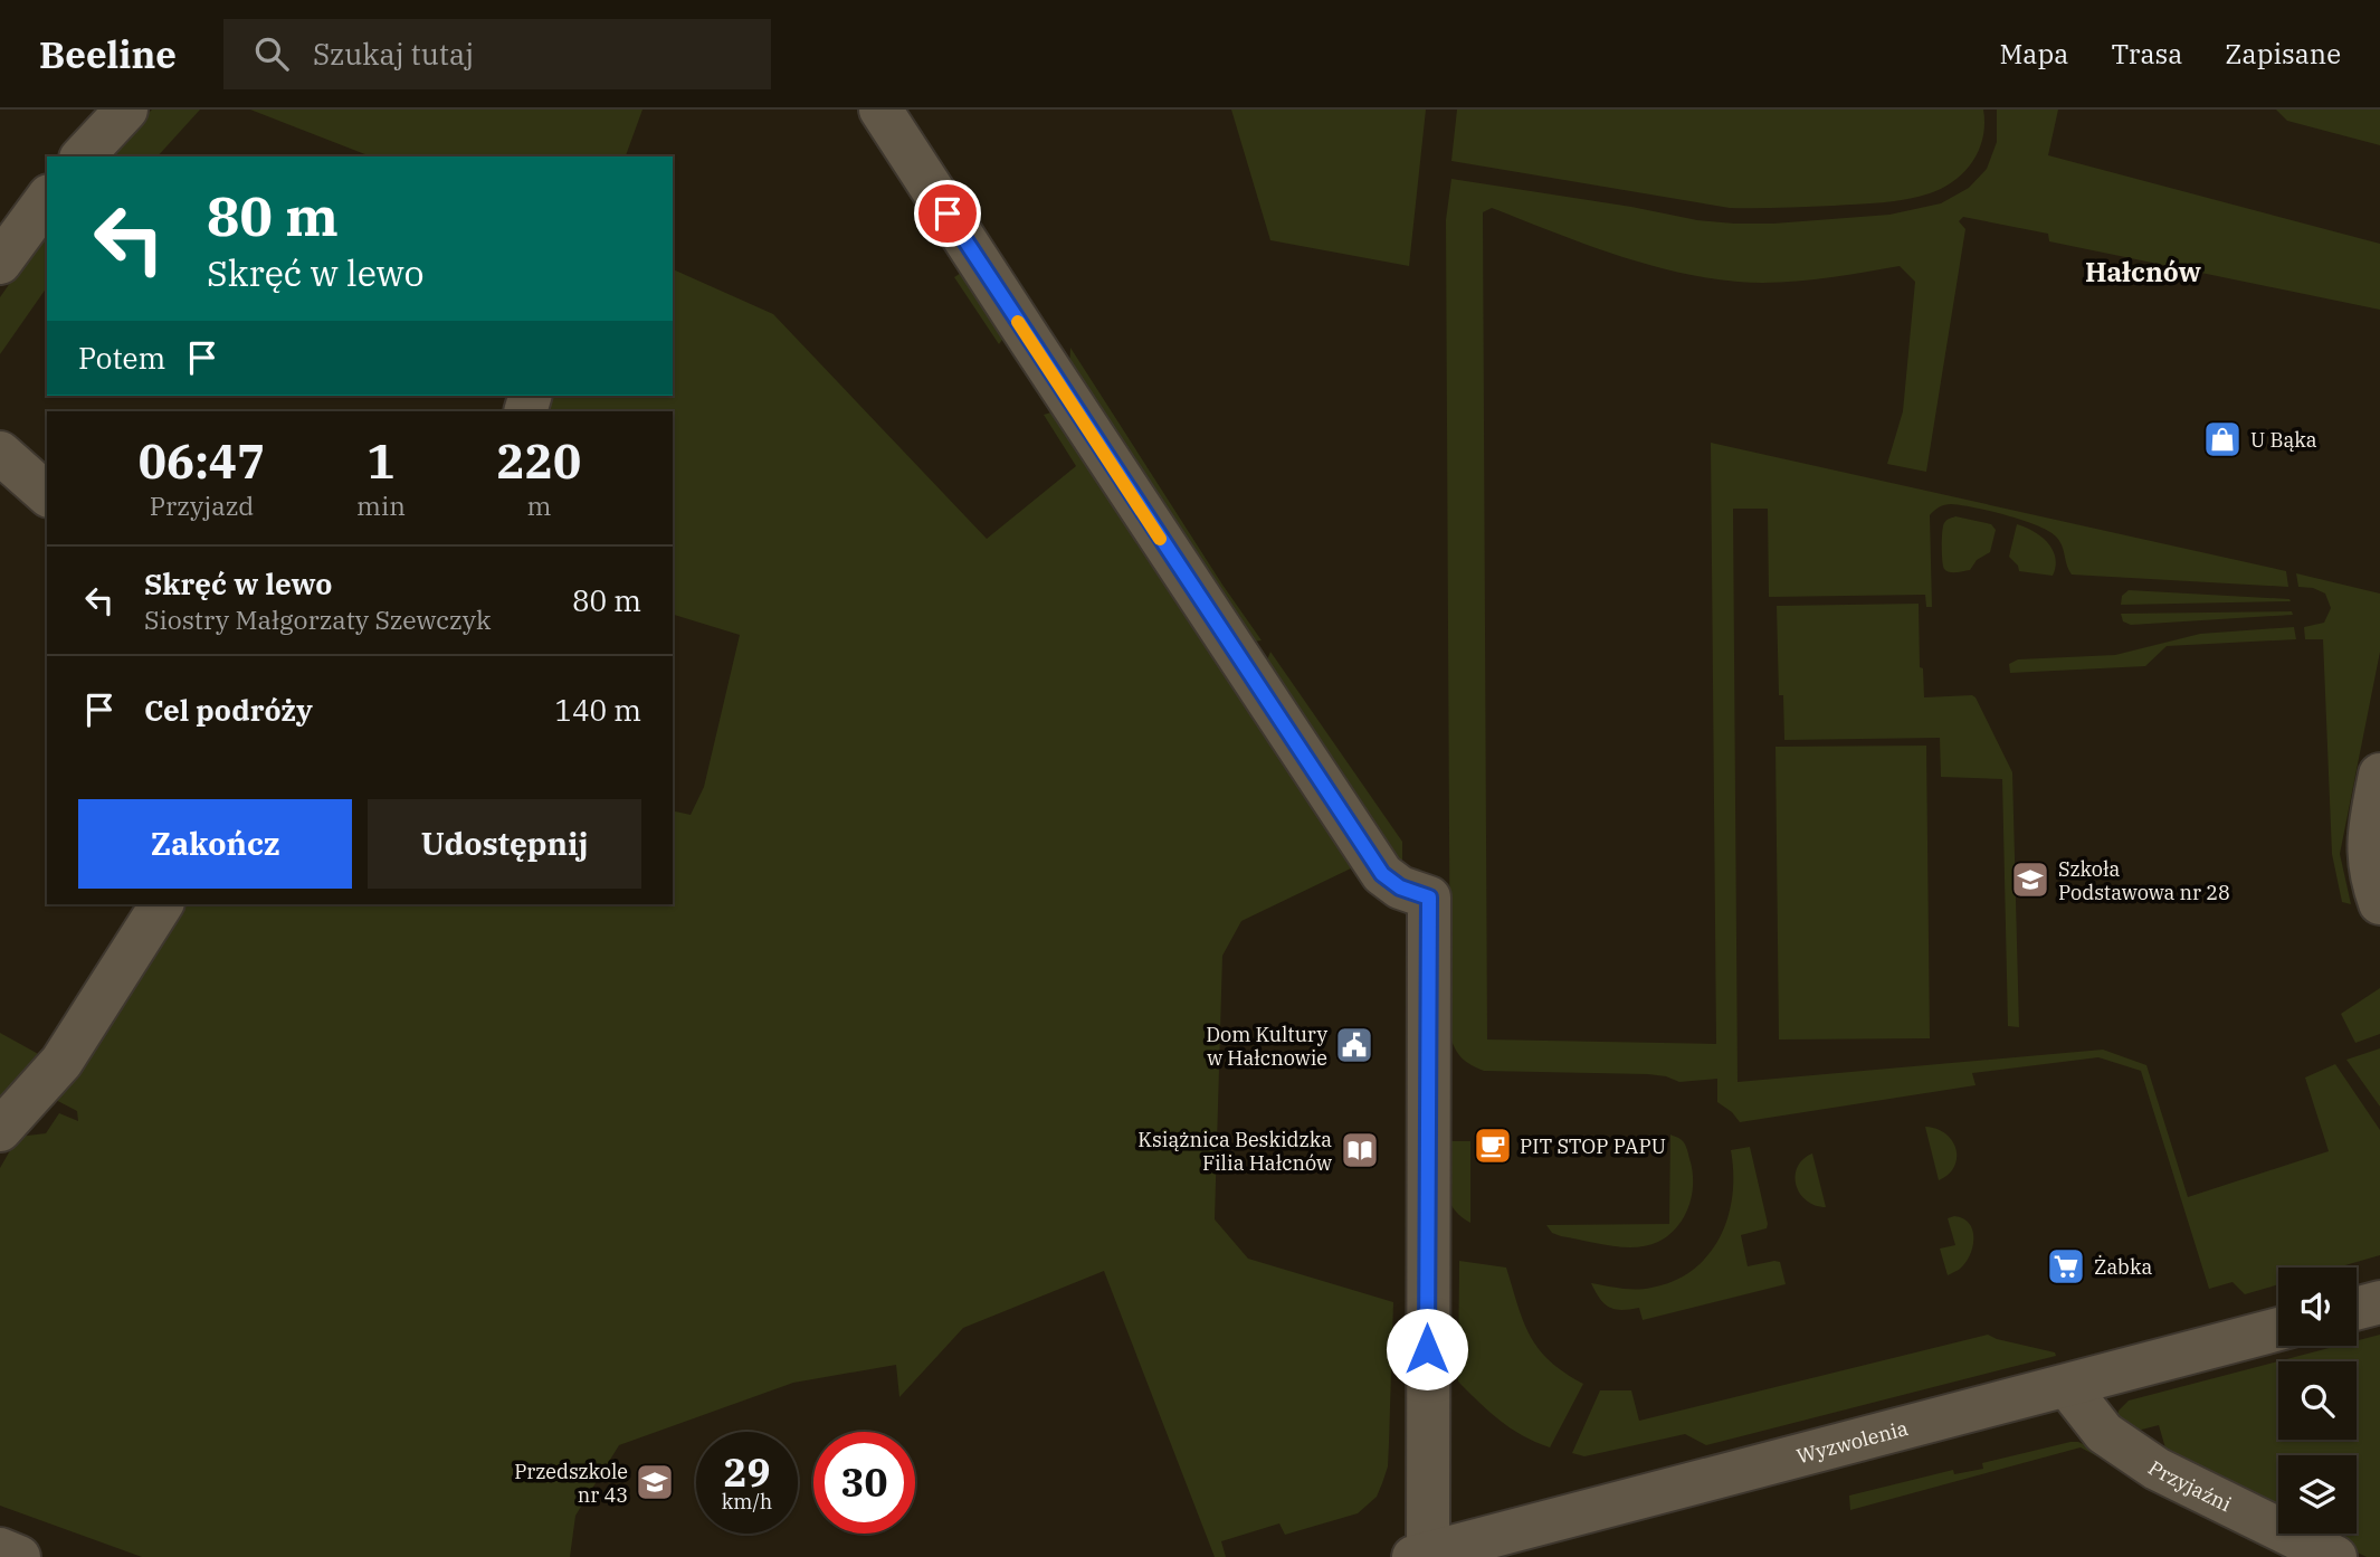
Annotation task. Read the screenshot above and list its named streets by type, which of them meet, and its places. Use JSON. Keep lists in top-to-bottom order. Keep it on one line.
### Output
{"streets":{"street":["Wyzwolenia","Przyjaźni"]},"crossings":[["Wyzwolenia","Przyjaźni"]],"districts":["Hałcnów"],"places":{"shop":["U Bąka"],"school or university":["Szkoła Podstawowa nr 28","Przedszkole nr 43"],"public building":["Dom Kultury w Hałcnowie"],"cafe":["PIT STOP PAPU"],"library":["Książnica Beskidzka Filia Hałcnów"],"supermarket":["Żabka"]},"page":{"header":"Beeline","search":"Szukaj tutaj","nav":["Mapa","Trasa","Zapisane"],"turn":["80 m","Skręć w lewo"],"then":"Potem","eta":["06:47","Przyjazd","1","min","220","m"],"list":[{"name":"Skręć w lewo","note":"Siostry Małgorzaty Szewczyk","value":"80 m"},{"name":"Cel podróży","value":"140 m"}],"buttons":["Zakończ","Udostępnij"],"speed":"29 km/h","limit":"30"}}
